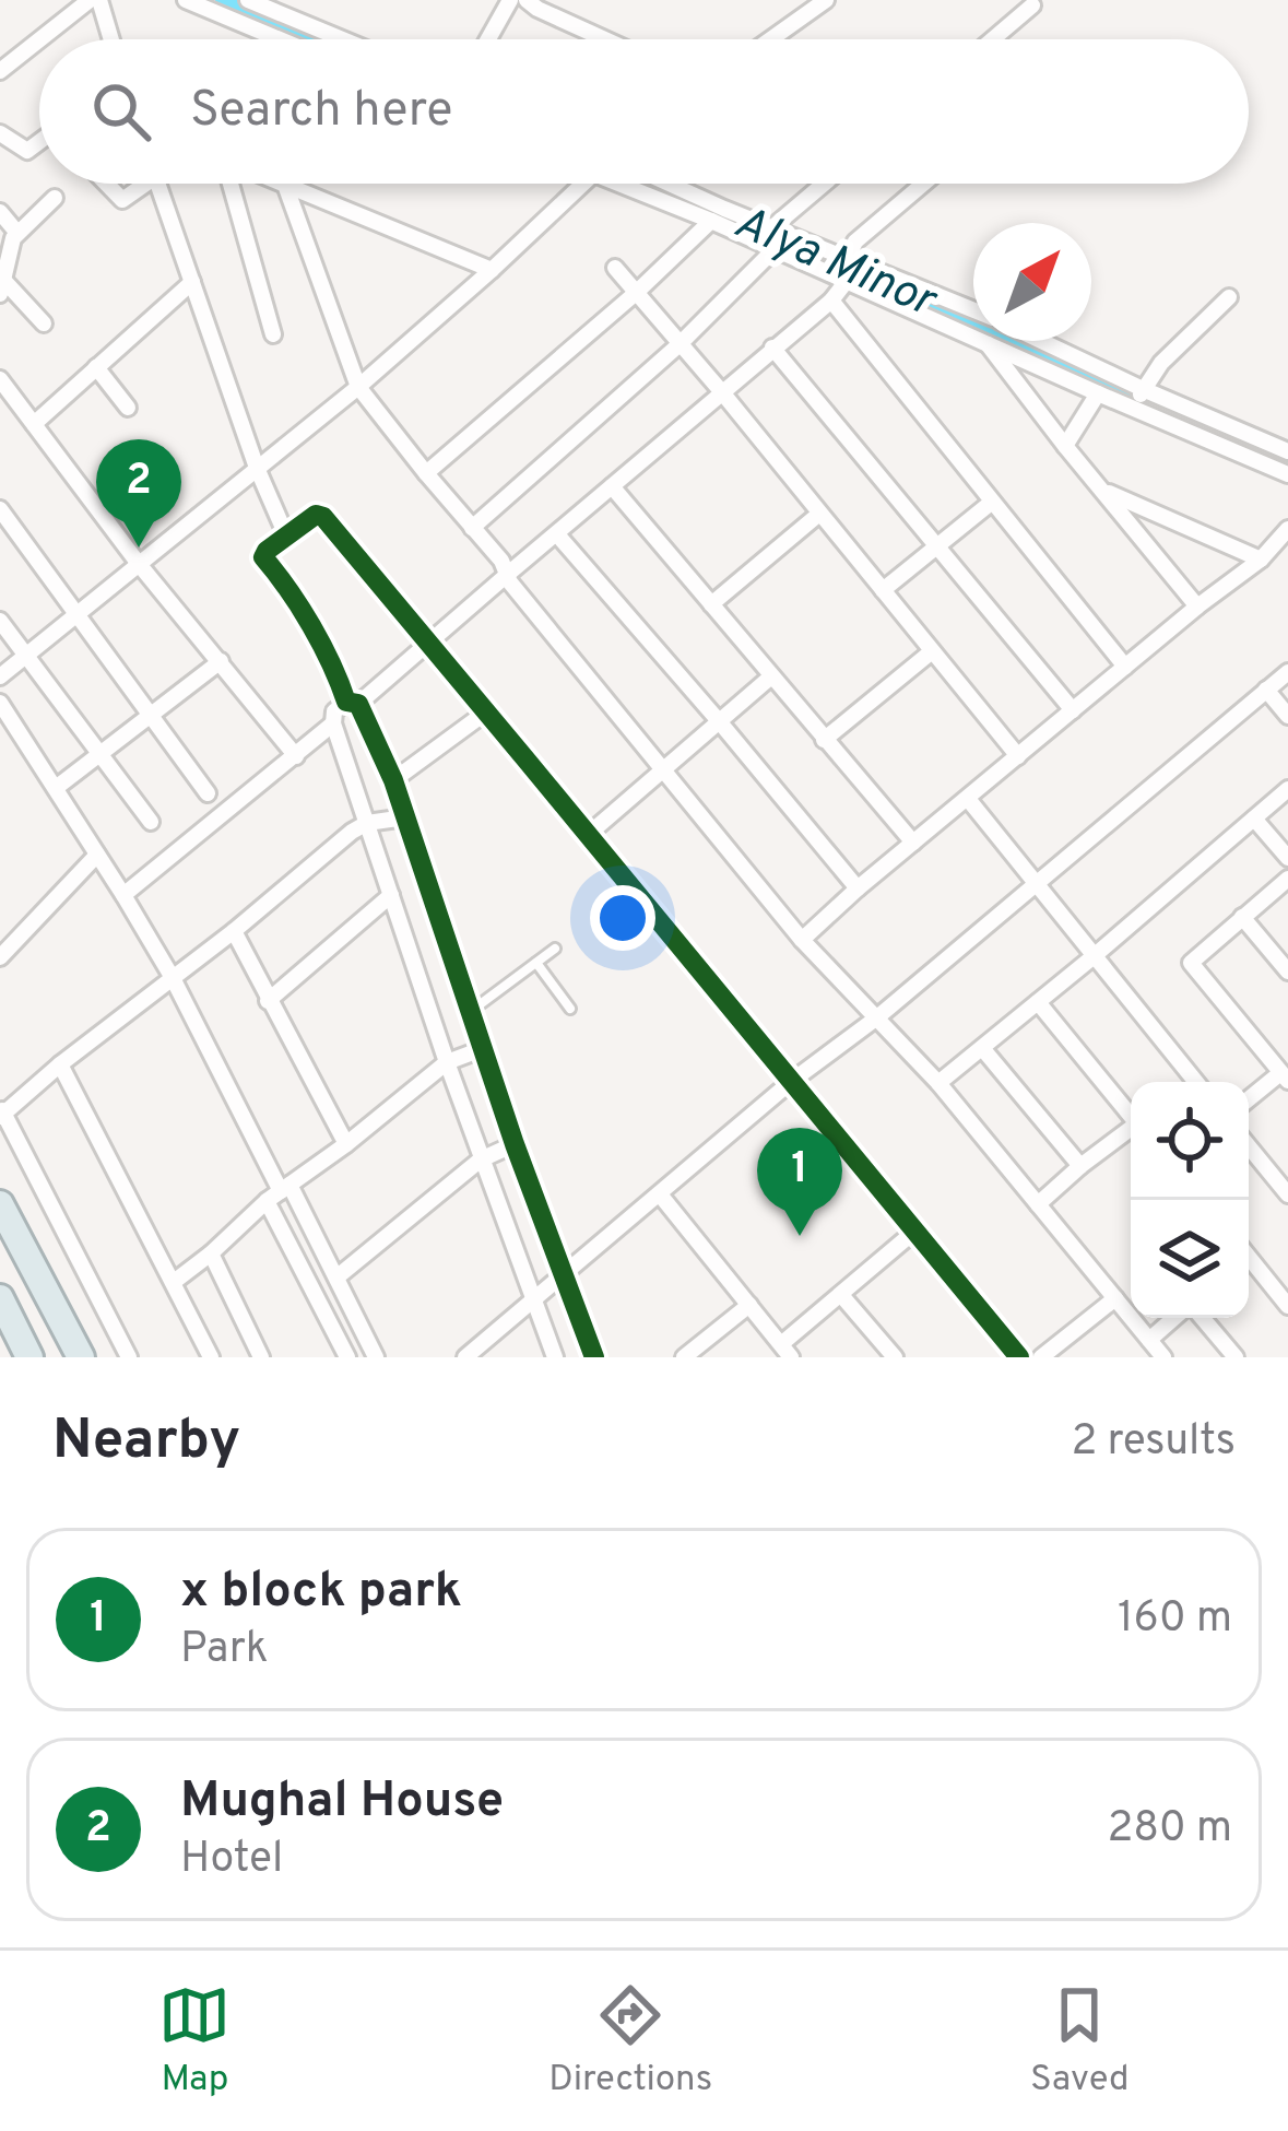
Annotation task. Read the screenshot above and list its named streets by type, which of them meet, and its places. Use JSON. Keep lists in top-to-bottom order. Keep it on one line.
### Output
{"water":["Alya Minor"],"north":"top right","page":{"search":"Search here","pins":["2","1"],"heading":["Nearby","2 results"],"list":[{"mark":"1","name":"x block park","note":"Park","value":"160 m"},{"mark":"2","name":"Mughal House","note":"Hotel","value":"280 m"}],"nav":["Map","Directions","Saved"]}}
